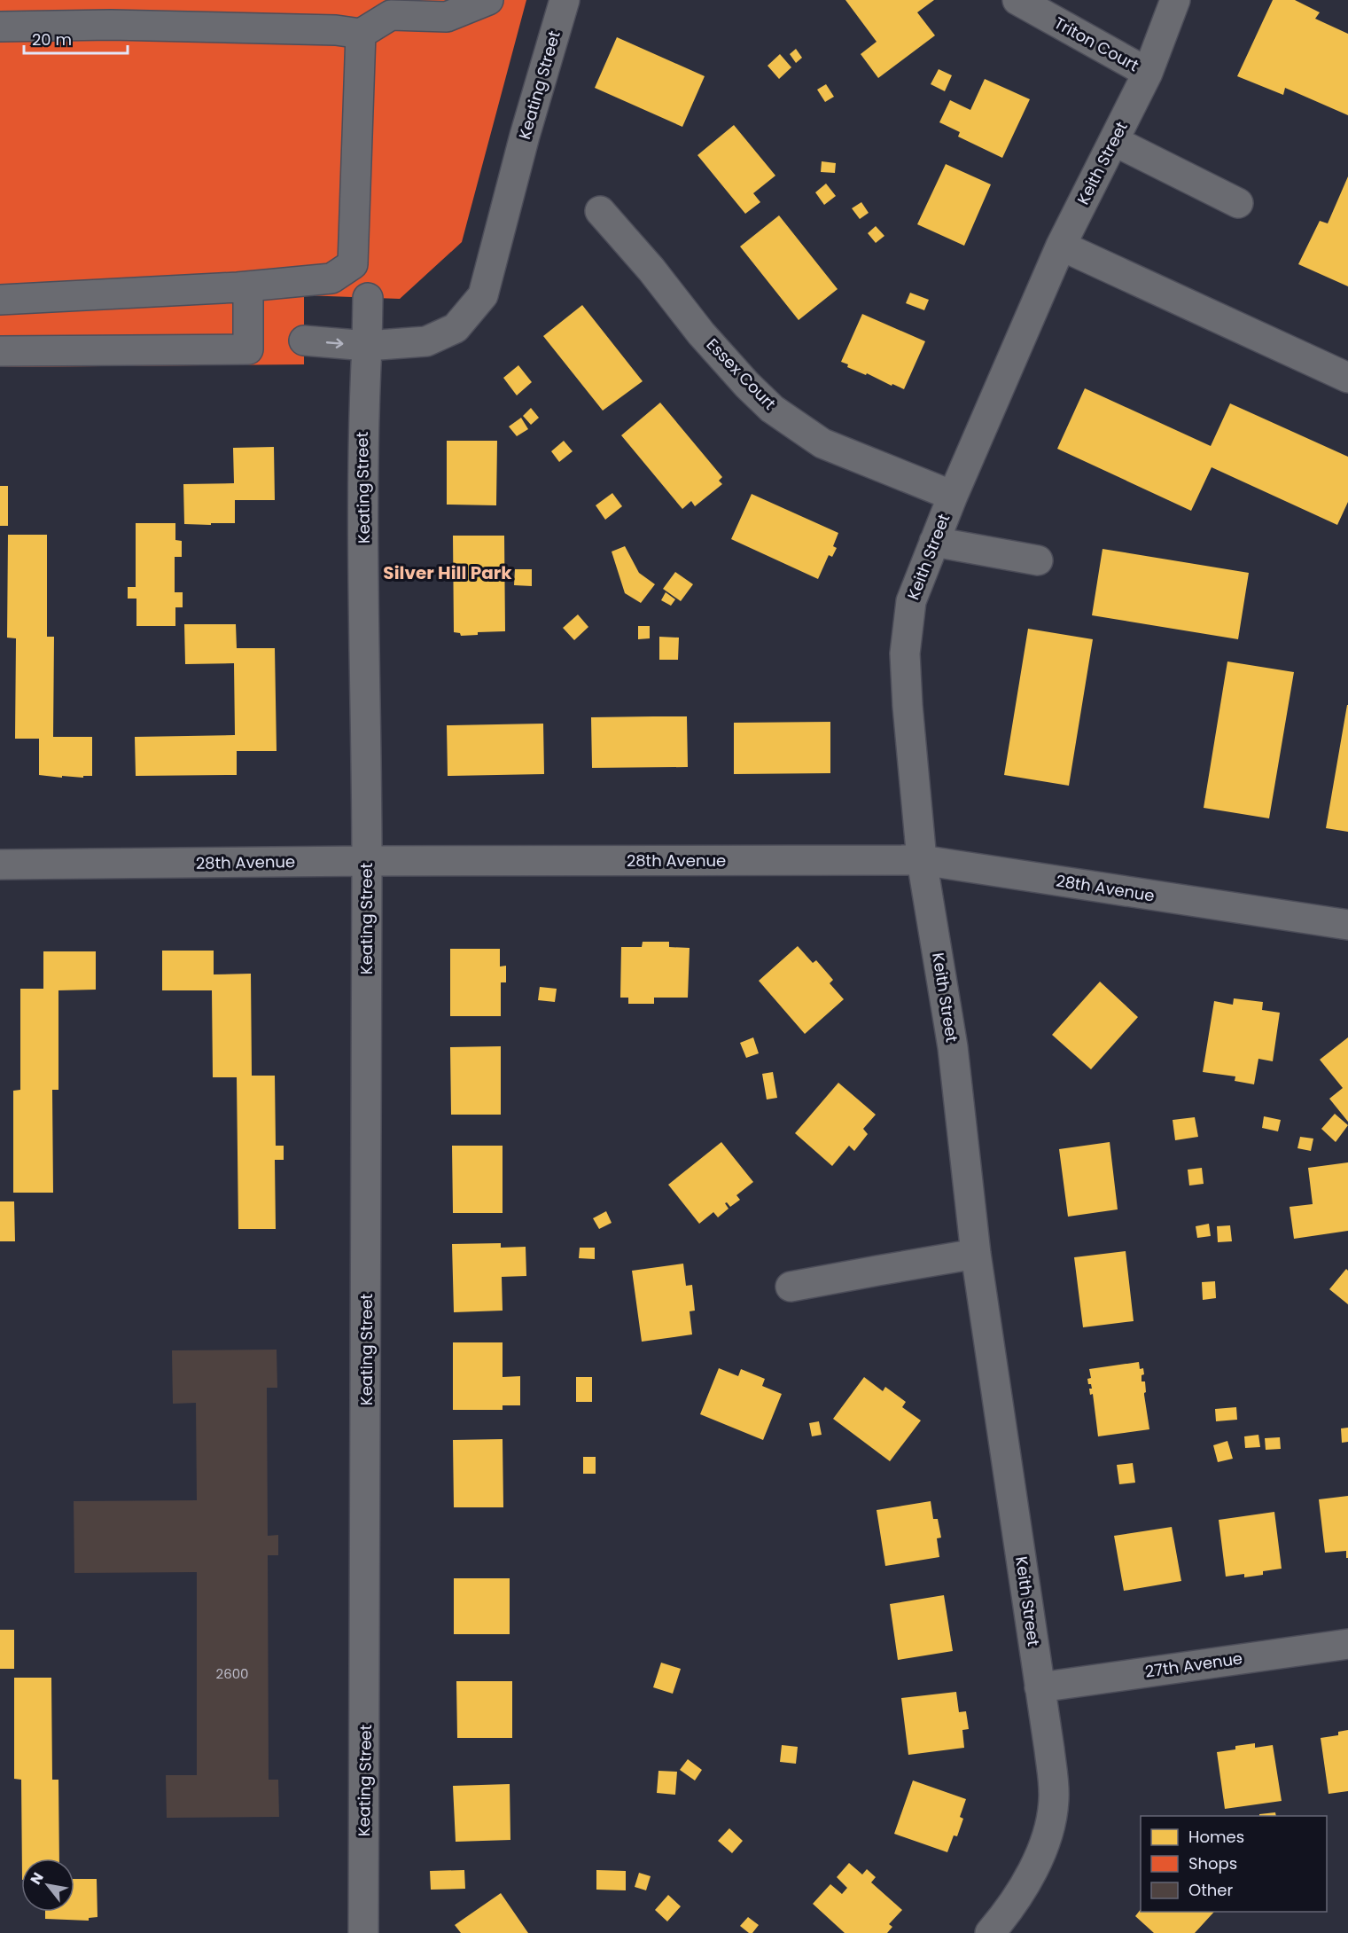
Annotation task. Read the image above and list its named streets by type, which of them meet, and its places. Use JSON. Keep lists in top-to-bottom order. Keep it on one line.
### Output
{"streets":{"street":["Triton Court","Keating Street","Keith Street","Essex Court","28th Avenue","27th Avenue"]},"crossings":[["Triton Court","Keith Street"],["Keating Street","28th Avenue"],["Keith Street","Essex Court"],["Keith Street","28th Avenue"],["Keith Street","27th Avenue"]],"districts":["Silver Hill Park"],"house_numbers":["2600"],"legend":["Homes","Shops","Other"],"scale_bar":"20 m","north":"top left"}
